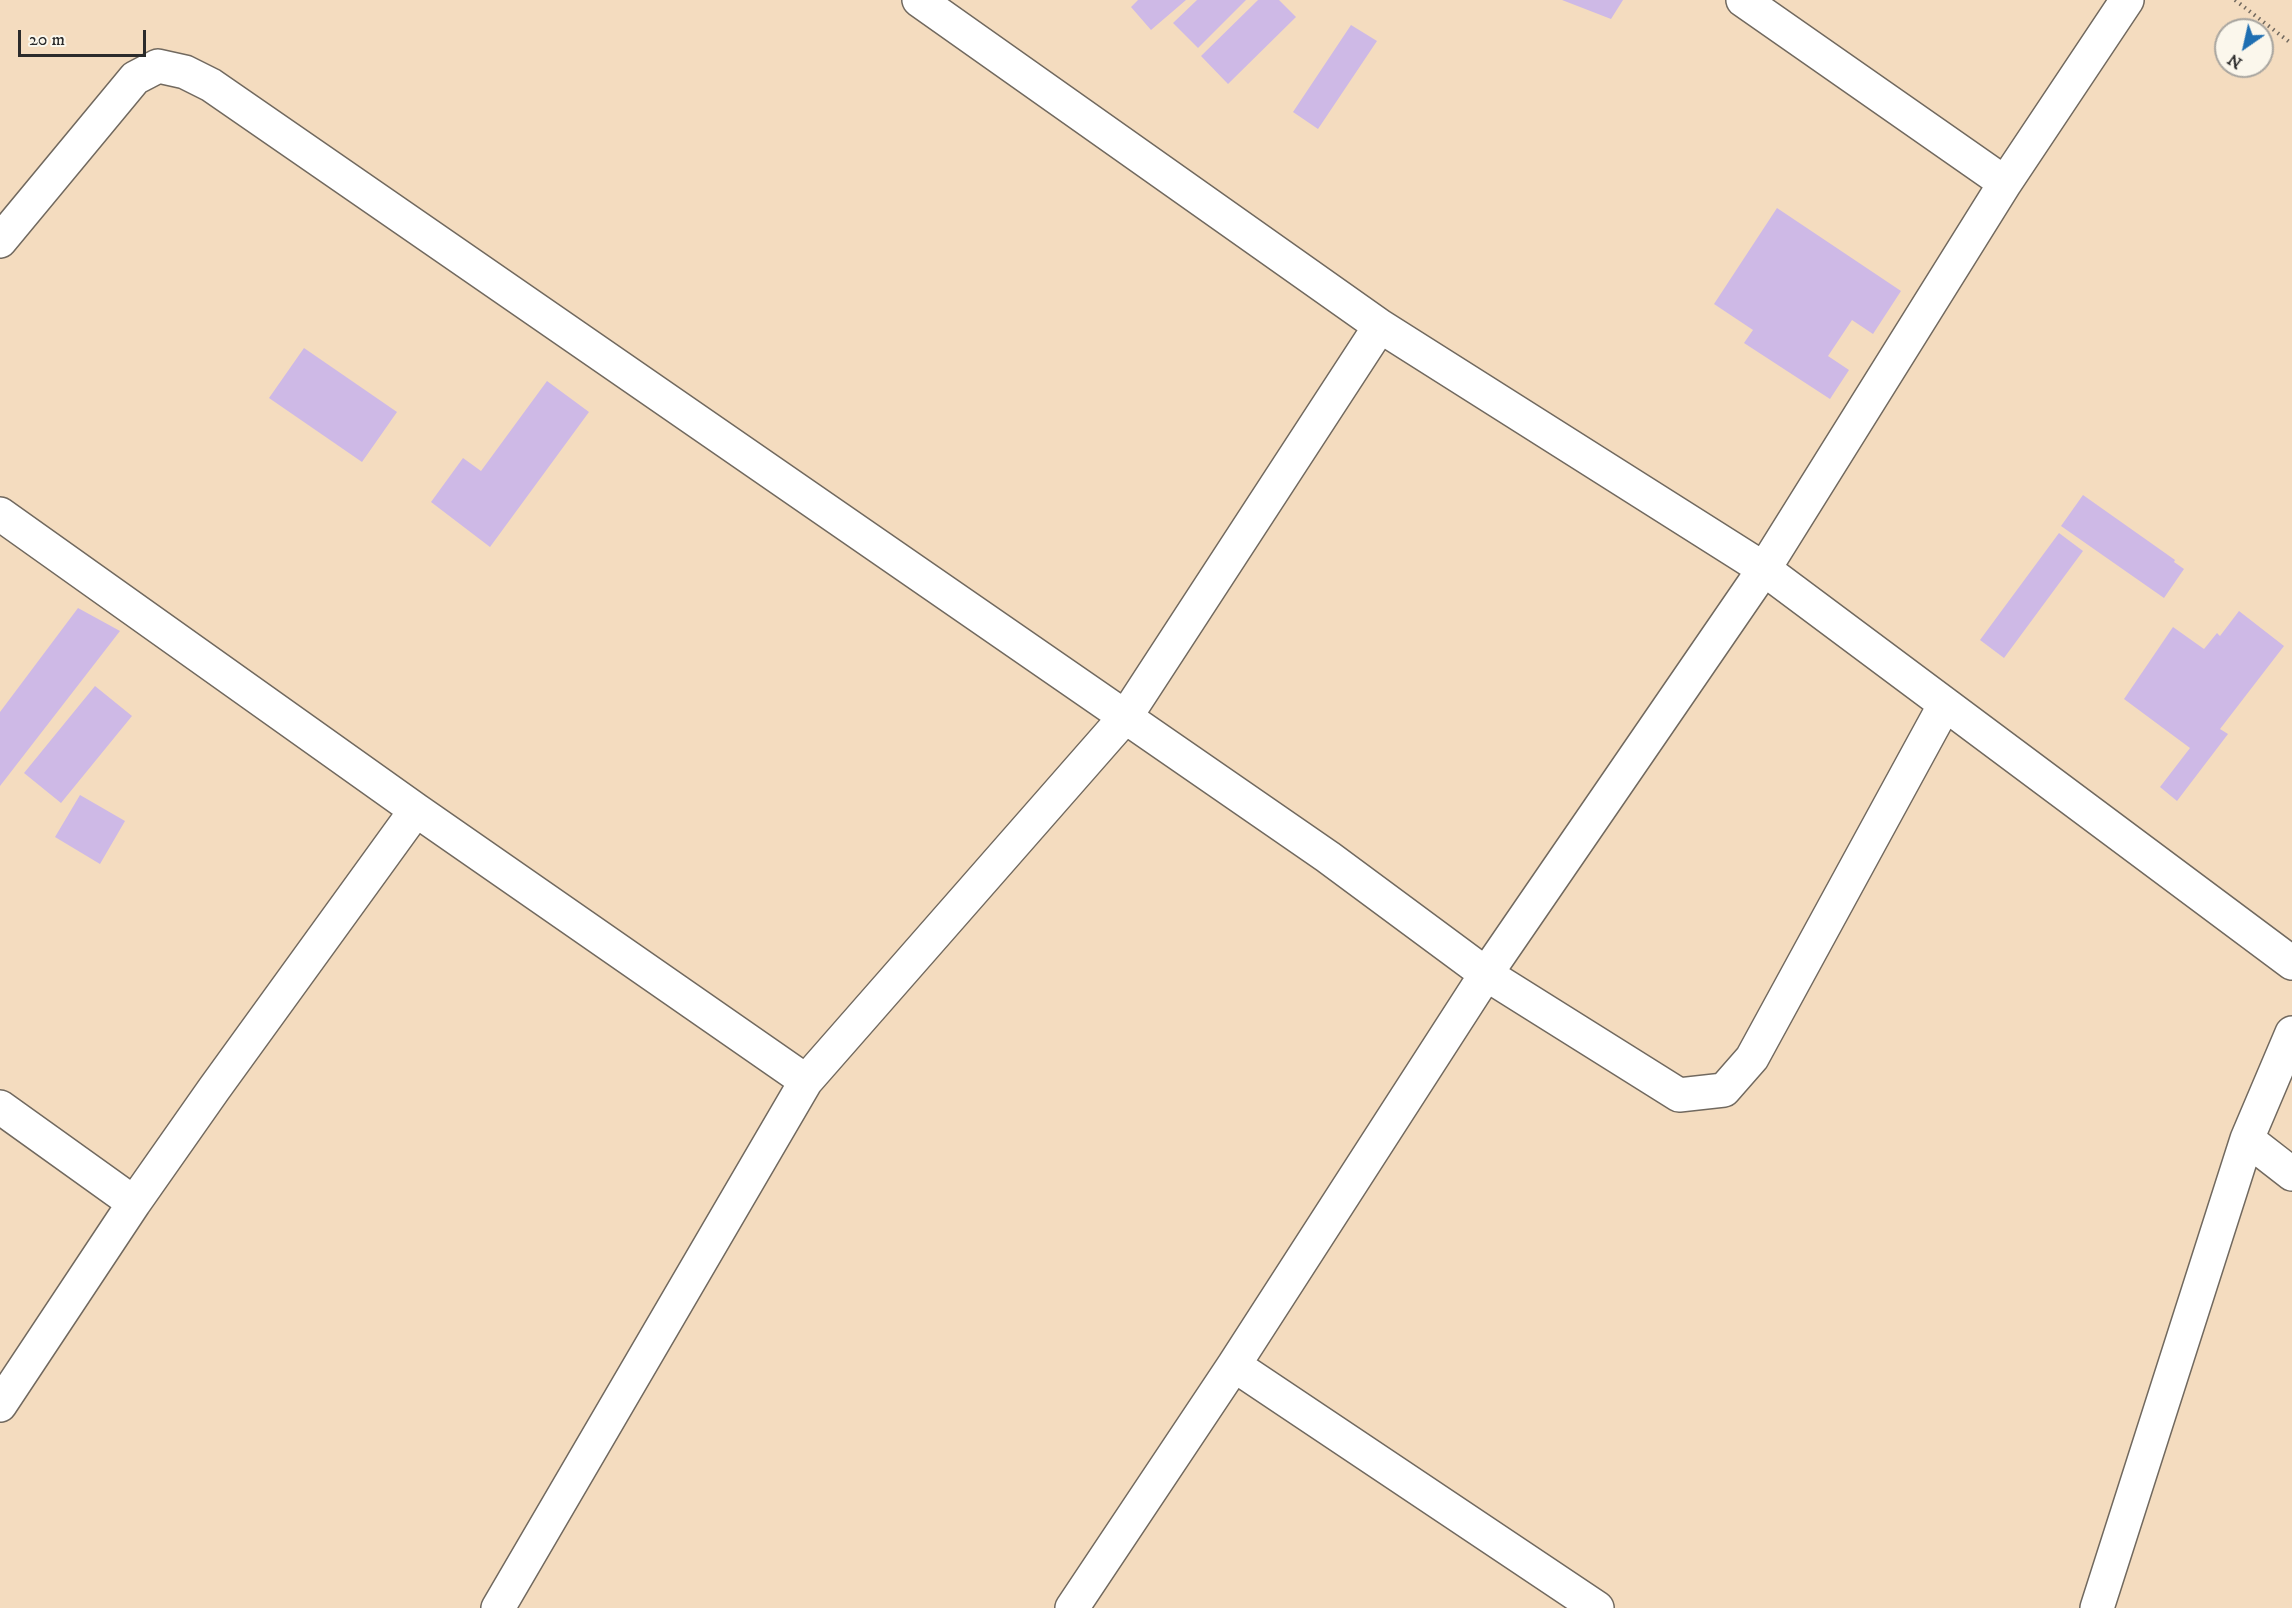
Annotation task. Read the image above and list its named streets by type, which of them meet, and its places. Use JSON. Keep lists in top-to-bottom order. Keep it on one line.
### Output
{"scale_bar":"20 m","north":"bottom left"}
